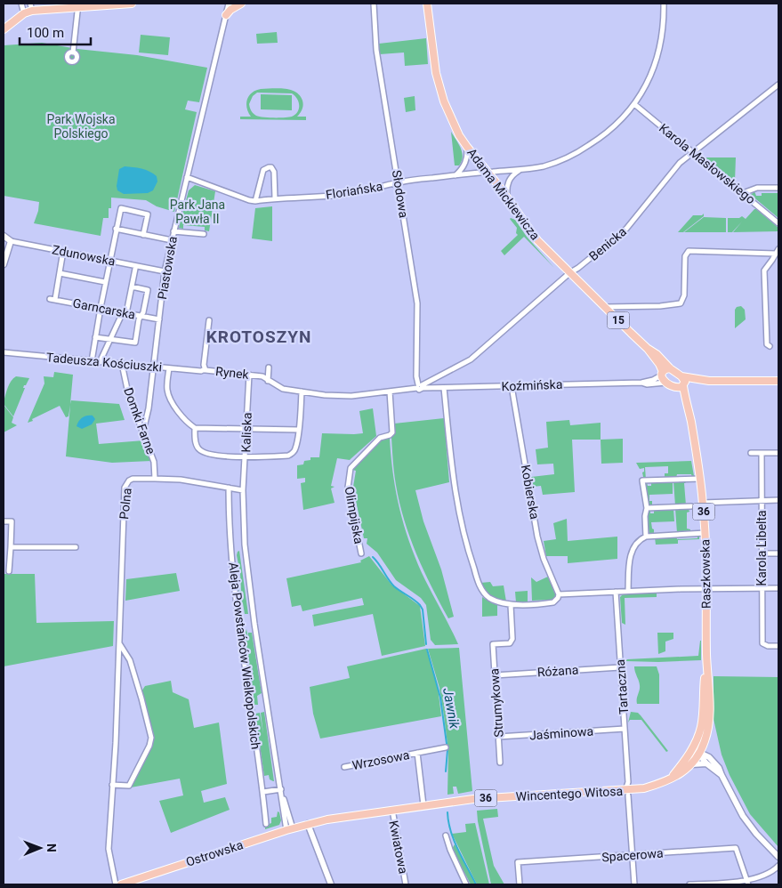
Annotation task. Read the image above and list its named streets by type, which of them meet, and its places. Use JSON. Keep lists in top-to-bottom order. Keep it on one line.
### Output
{"streets":{"main road":["Adama Mickiewicza","15","36","Raszkowska","Wincentego Witosa","Ostrowska"],"street":["Karola Masłowskiego","Floriańska","Słodowa","Benicka","Zdunowska","Piastowska","Garncarska","Tadeusza Kościuszki","Rynek","Koźmińska","Domki Farne","Kaliska","Kobierska","Polna","Olimpijska","Karola Libelta","Aleja Powstańców Wielkopolskich","Różana","Tartaczna","Strumykowa","Jaśminowa","Wrzosowa","Kwiatowa","Spacerowa"]},"crossings":[["Karola Masłowskiego","Floriańska"],["Karola Masłowskiego","Benicka"],["Floriańska","Słodowa"],["Floriańska","Adama Mickiewicza"],["Floriańska","Piastowska"],["Słodowa","Benicka"],["Słodowa","Koźmińska"],["Adama Mickiewicza","Benicka"],["Adama Mickiewicza","15"],["Adama Mickiewicza","Koźmińska"],["Benicka","Koźmińska"],["Zdunowska","Piastowska"],["Piastowska","Garncarska"],["Piastowska","Tadeusza Kościuszki"],["Piastowska","Domki Farne"],["15","Koźmińska"],["15","Raszkowska"],["Tadeusza Kościuszki","Rynek"],["Tadeusza Kościuszki","Domki Farne"],["Rynek","Koźmińska"],["Rynek","Kaliska"],["Koźmińska","Kobierska"],["Koźmińska","Olimpijska"],["Domki Farne","Polna"],["Kaliska","Polna"],["Kaliska","Aleja Powstańców Wielkopolskich"],["Polna","Aleja Powstańców Wielkopolskich"],["36","Raszkowska"],["36","Wincentego Witosa"],["Raszkowska","Wincentego Witosa"],["Aleja Powstańców Wielkopolskich","Ostrowska"],["Różana","Tartaczna"],["Różana","Strumykowa"],["Tartaczna","Jaśminowa"],["Tartaczna","Wincentego Witosa"],["Tartaczna","Spacerowa"],["Strumykowa","Jaśminowa"],["Wrzosowa","Wincentego Witosa"],["Wincentego Witosa","Kwiatowa"],["Wincentego Witosa","Ostrowska"]],"districts":["KROTOSZYN"],"water":["Jawnik"],"parks":["Park Wojska Polskiego","Park Jana Pawła II"],"scale_bar":"100 m","north":"right"}
